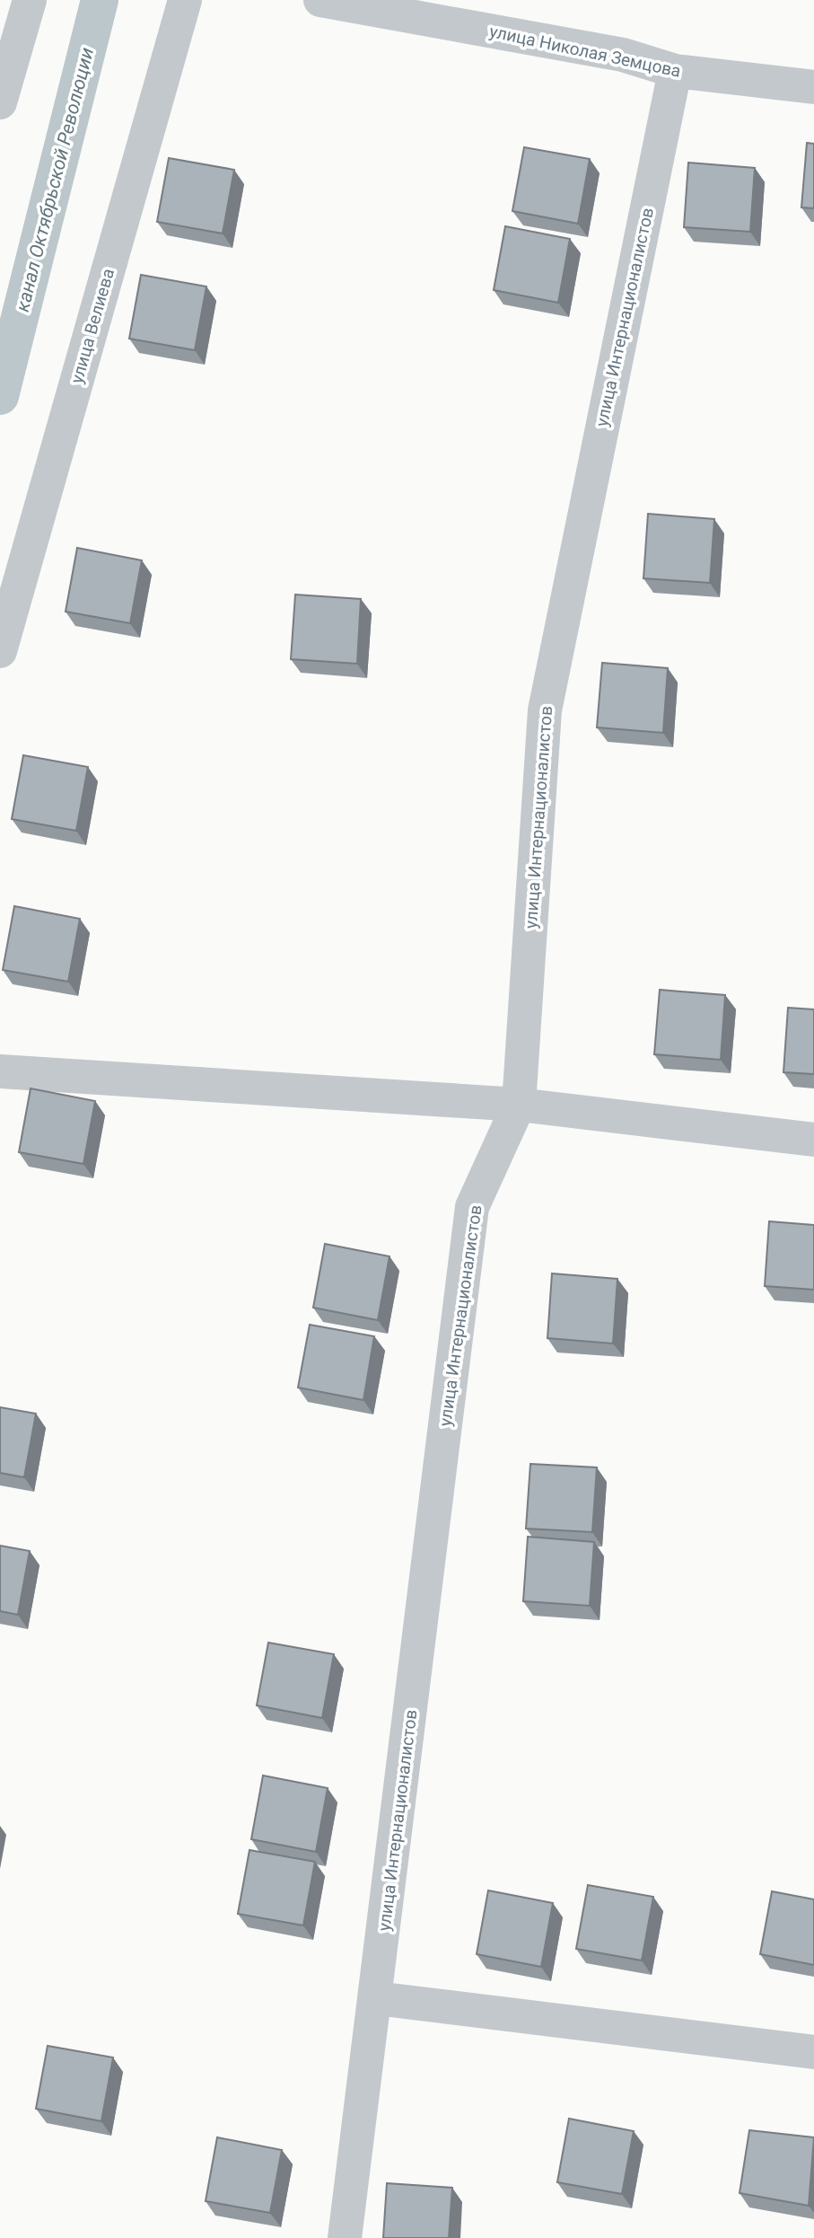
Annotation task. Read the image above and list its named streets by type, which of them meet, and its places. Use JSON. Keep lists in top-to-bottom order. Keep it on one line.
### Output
{"streets":{"street":["улица Николая Земцова","улица Интернационалистов","улица Велиева"]},"crossings":[["улица Николая Земцова","улица Интернационалистов"]],"water":["канал Октябрьской Революции"]}
